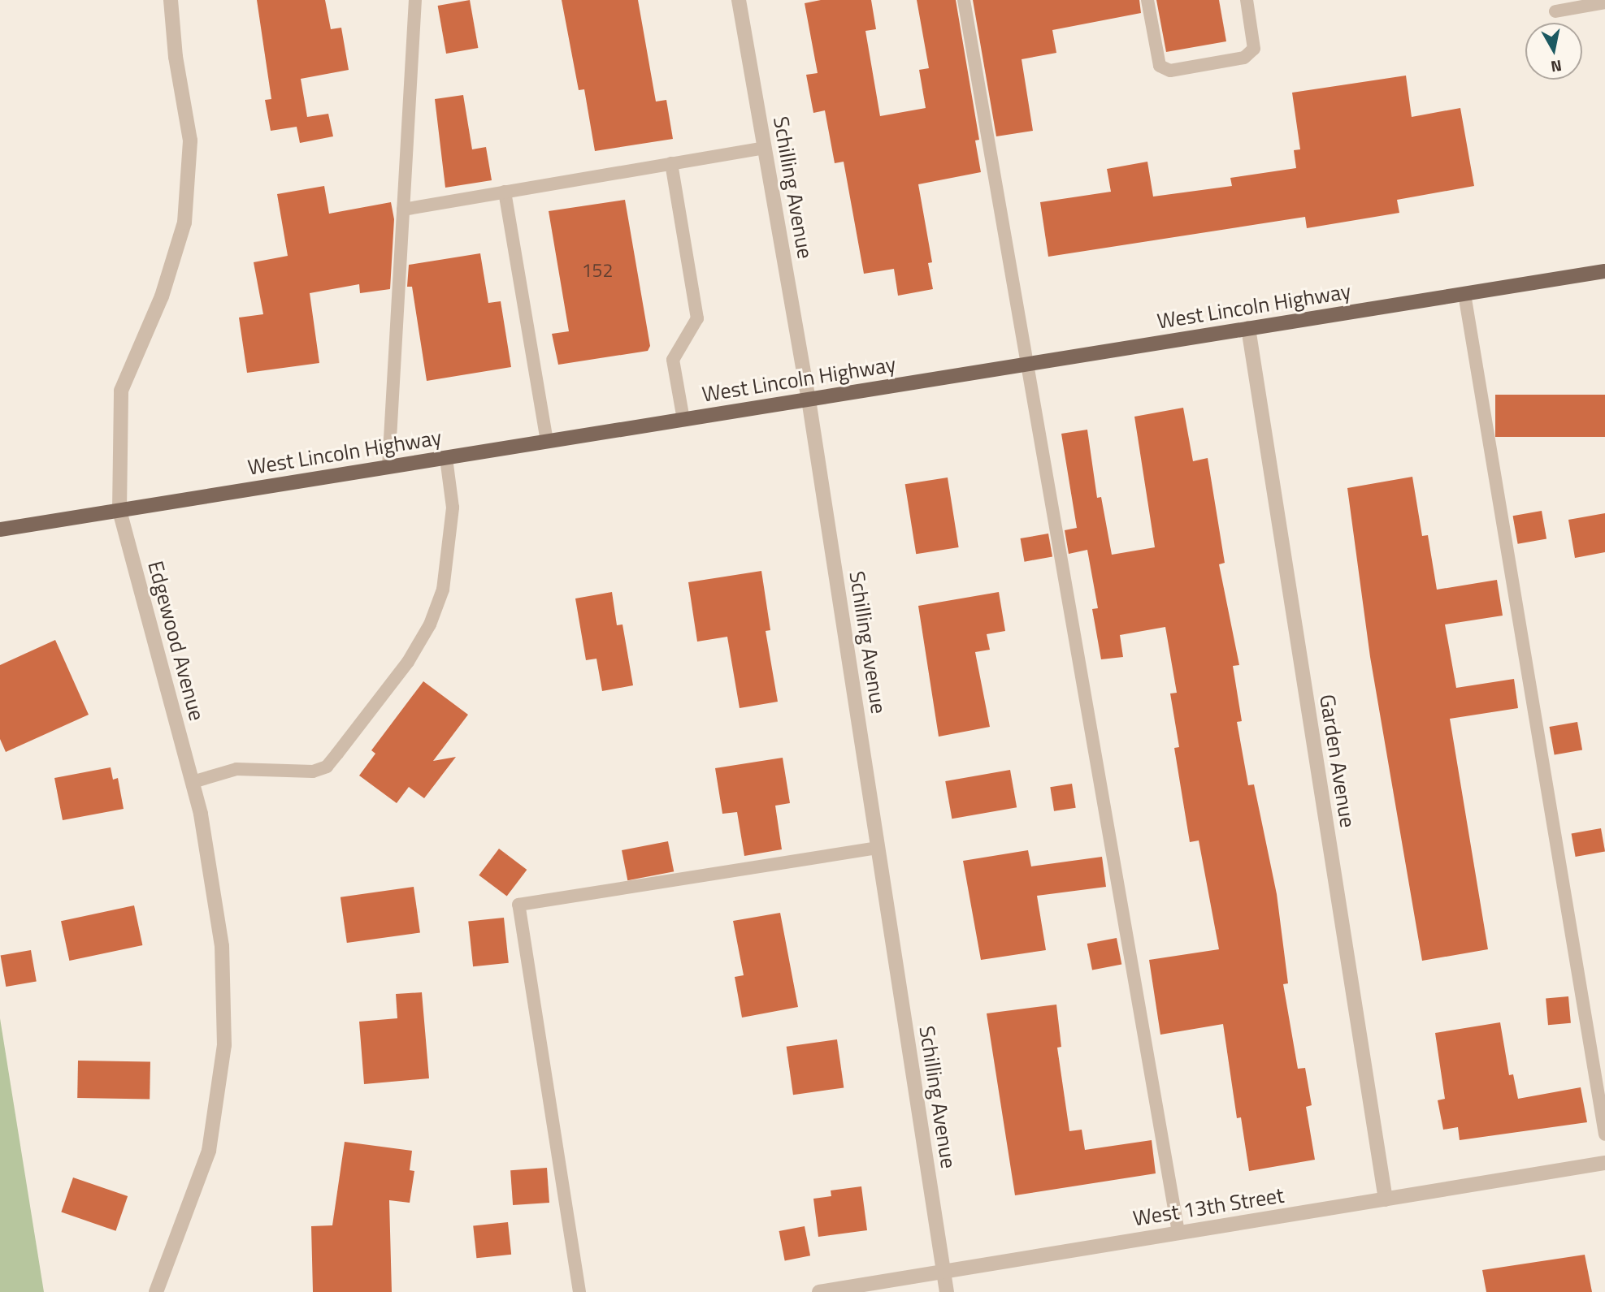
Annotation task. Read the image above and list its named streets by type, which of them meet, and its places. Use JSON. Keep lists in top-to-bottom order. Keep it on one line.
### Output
{"streets":{"main road":["West Lincoln Highway"],"street":["Schilling Avenue","Edgewood Avenue","Garden Avenue","West 13th Street"]},"crossings":[["Schilling Avenue","West Lincoln Highway"],["Schilling Avenue","West 13th Street"],["West Lincoln Highway","Edgewood Avenue"],["West Lincoln Highway","Garden Avenue"],["Garden Avenue","West 13th Street"]],"house_numbers":["152"],"north":"bottom"}
